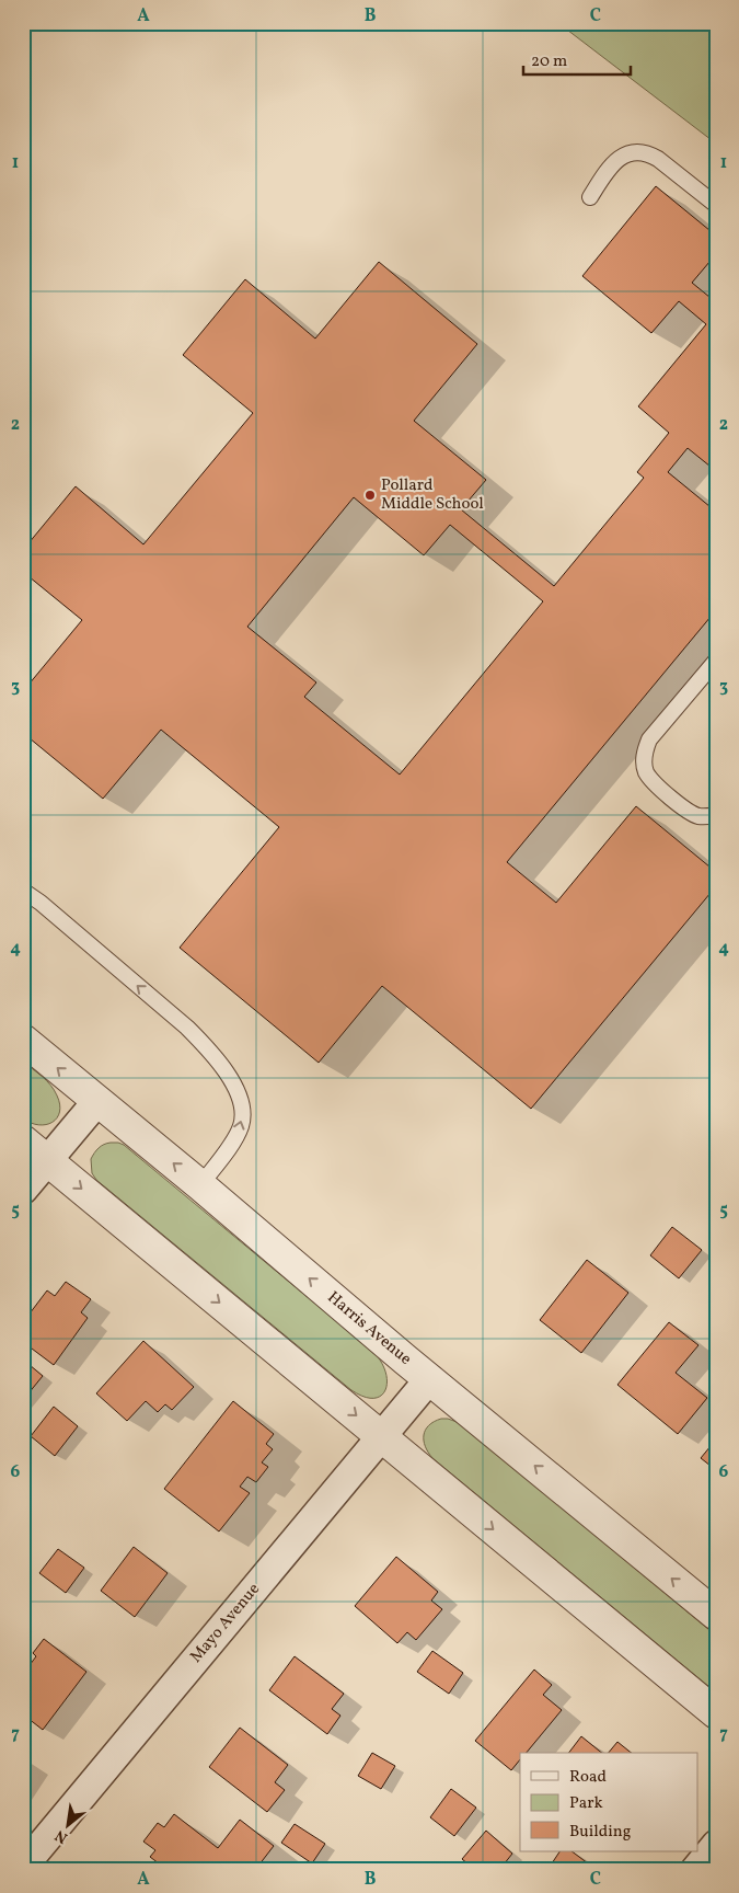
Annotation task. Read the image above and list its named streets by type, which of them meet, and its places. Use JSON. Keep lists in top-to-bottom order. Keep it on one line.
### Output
{"streets":{"street":["Harris Avenue","Mayo Avenue"]},"crossings":[["Harris Avenue","Mayo Avenue"]],"places":["Pollard Middle School"],"legend":["Road","Park","Building"],"scale_bar":"20 m","north":"bottom left","grid":{"columns":["A","B","C"],"rows":["1","2","3","4","5","6","7"]}}
